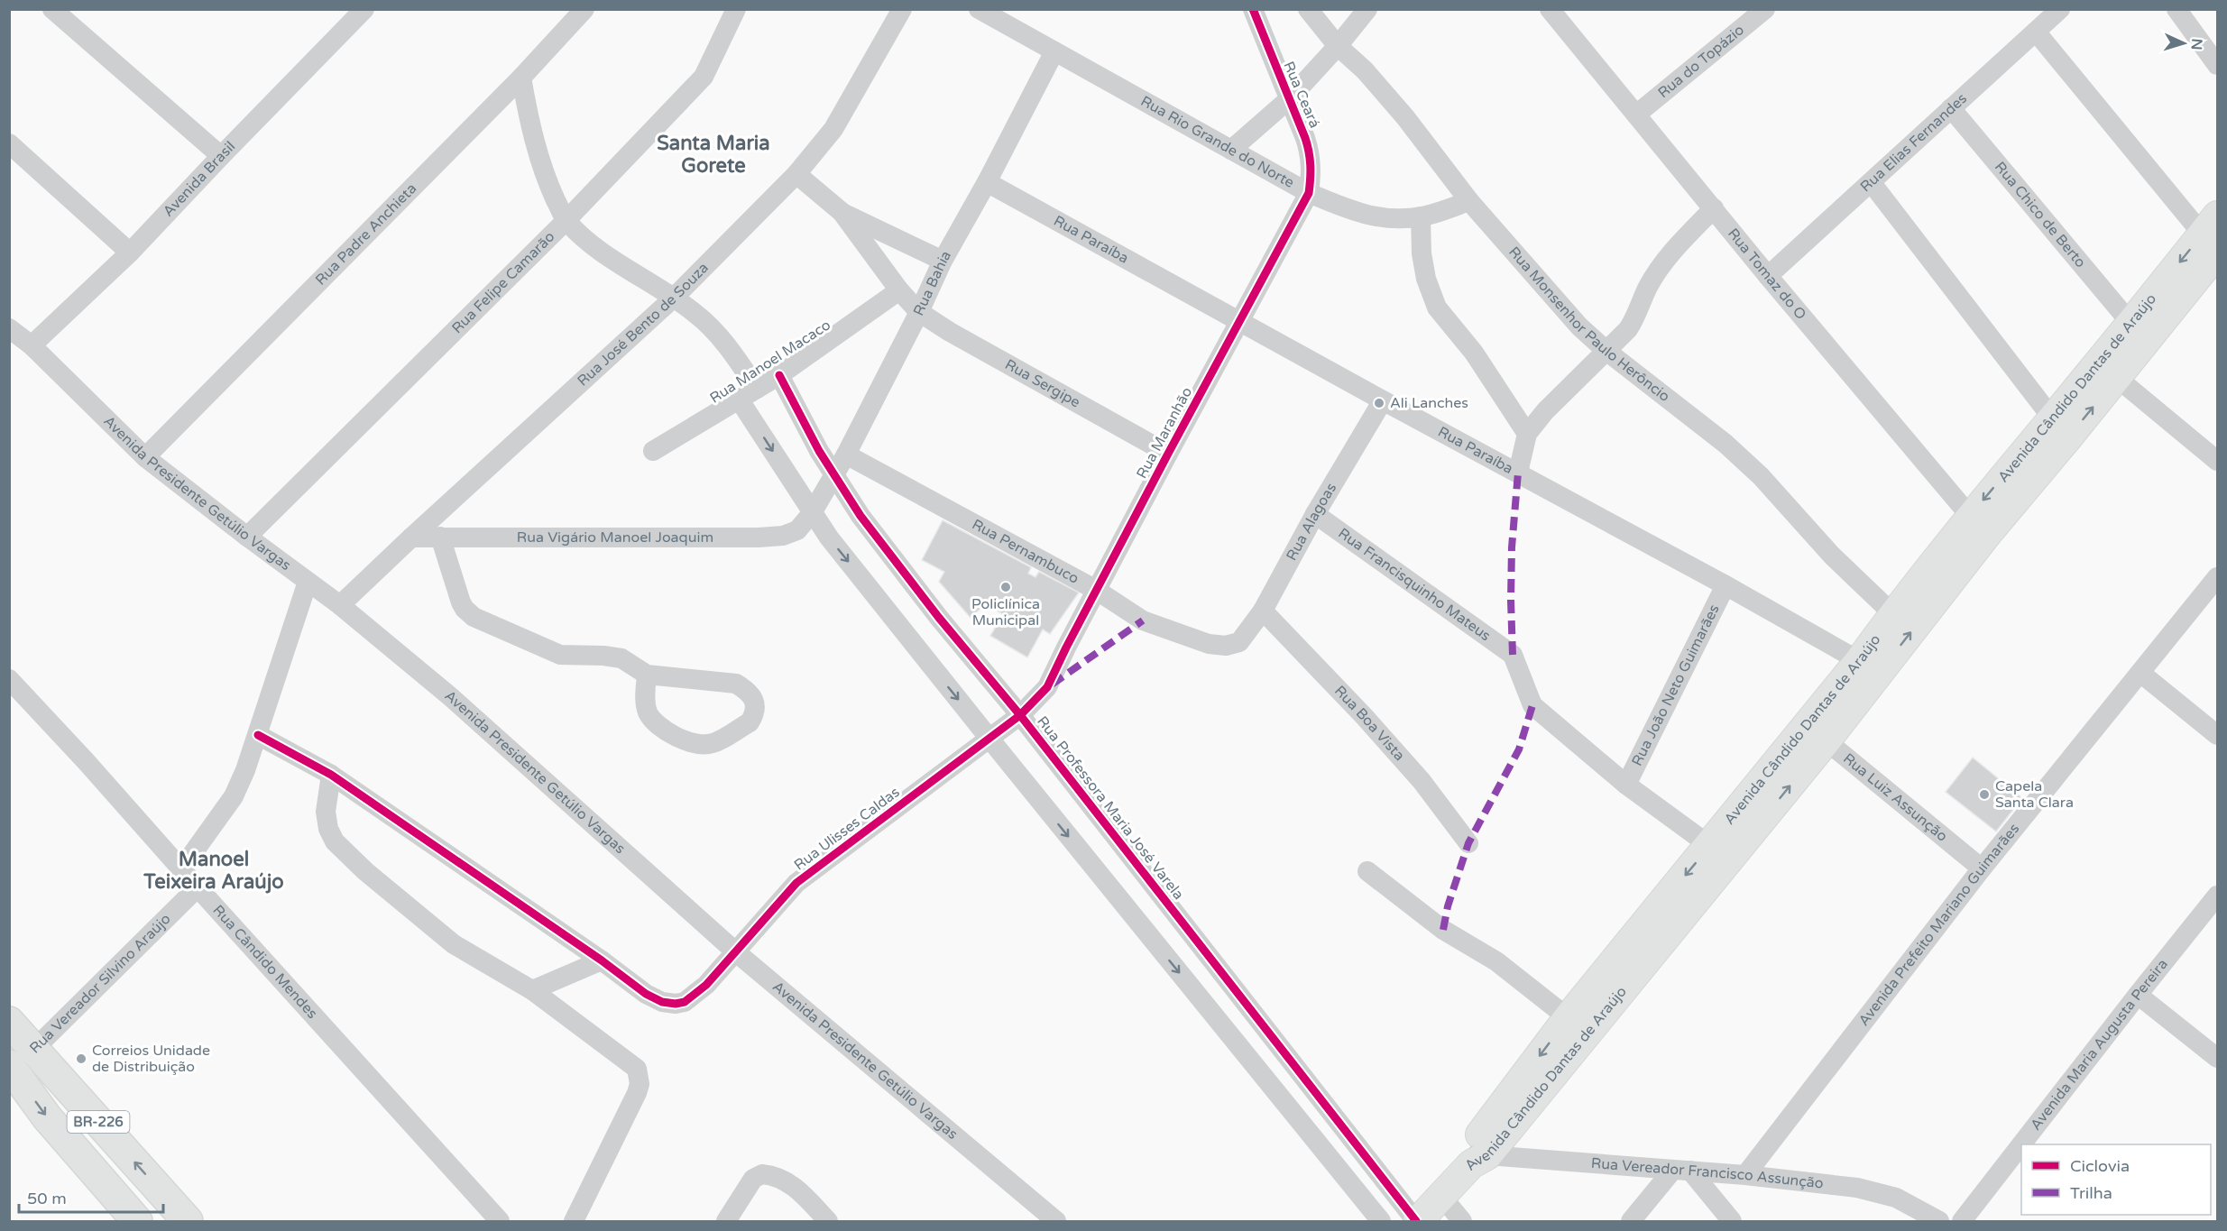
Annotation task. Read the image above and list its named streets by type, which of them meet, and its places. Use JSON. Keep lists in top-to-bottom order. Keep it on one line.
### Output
{"streets":{"highway":["BR-226"],"main road":["Avenida Cândido Dantas de Araújo"],"street":["Rua do Topázio","Rua Ceará","Rua Rio Grande do Norte","Rua Elias Fernandes","Avenida Brasil","Rua Chico de Berto","Rua Padre Anchieta","Rua Paraíba","Rua Tomaz do O","Rua Felipe Camarão","Rua Bahia","Rua Monsenhor Paulo Herôncio","Rua José Bento de Souza","Rua Manoel Macaco","Rua Sergipe","Rua Maranhão","Avenida Presidente Getúlio Vargas","Rua Alagoas","Rua Vigário Manoel Joaquim","Rua Pernambuco","Rua Francisquinho Mateus","Rua João Neto Guimarães","Rua Boa Vista","Rua Luiz Assunção","Rua Professora Maria José Varela","Rua Ulisses Caldas","Avenida Prefeito Mariano Guimarães","Rua Cândido Mendes","Rua Vereador Silvino Araújo","Avenida Maria Augusta Pereira","Rua Vereador Francisco Assunção"]},"crossings":[["Rua do Topázio","Rua Tomaz do O"],["Rua Ceará","Rua Rio Grande do Norte"],["Rua Ceará","Rua Maranhão"],["Rua Rio Grande do Norte","Rua Bahia"],["Rua Rio Grande do Norte","Rua Monsenhor Paulo Herôncio"],["Rua Rio Grande do Norte","Rua Maranhão"],["Rua Elias Fernandes","Rua Chico de Berto"],["Rua Elias Fernandes","Rua Tomaz do O"],["Avenida Brasil","Avenida Presidente Getúlio Vargas"],["Rua Chico de Berto","Avenida Cândido Dantas de Araújo"],["Rua Padre Anchieta","Avenida Presidente Getúlio Vargas"],["Rua Paraíba","Rua Bahia"],["Rua Paraíba","Avenida Cândido Dantas de Araújo"],["Rua Paraíba","Rua Maranhão"],["Rua Paraíba","Rua Alagoas"],["Rua Paraíba","Rua João Neto Guimarães"],["Rua Tomaz do O","Avenida Cândido Dantas de Araújo"],["Rua Felipe Camarão","Avenida Presidente Getúlio Vargas"],["Rua Bahia","Rua Sergipe"],["Rua Bahia","Rua Vigário Manoel Joaquim"],["Rua Bahia","Rua Pernambuco"],["Rua Bahia","Rua Professora Maria José Varela"],["Rua Monsenhor Paulo Herôncio","Avenida Cândido Dantas de Araújo"],["Rua José Bento de Souza","Avenida Presidente Getúlio Vargas"],["Rua José Bento de Souza","Rua Vigário Manoel Joaquim"],["Rua Manoel Macaco","Rua Sergipe"],["Rua Manoel Macaco","Rua Professora Maria José Varela"],["Rua Sergipe","Rua Maranhão"],["Avenida Cândido Dantas de Araújo","Rua Luiz Assunção"],["Avenida Cândido Dantas de Araújo","Rua Professora Maria José Varela"],["Avenida Cândido Dantas de Araújo","Rua Vereador Francisco Assunção"],["Rua Maranhão","Rua Pernambuco"],["Rua Maranhão","Rua Ulisses Caldas"],["Avenida Presidente Getúlio Vargas","Rua Ulisses Caldas"],["Rua Alagoas","Rua Pernambuco"],["Rua Alagoas","Rua Francisquinho Mateus"],["Rua Alagoas","Rua Boa Vista"],["Rua Francisquinho Mateus","Rua João Neto Guimarães"],["Rua Luiz Assunção","Avenida Prefeito Mariano Guimarães"],["Rua Professora Maria José Varela","Rua Ulisses Caldas"],["Avenida Prefeito Mariano Guimarães","Rua Vereador Francisco Assunção"],["Rua Cândido Mendes","Rua Vereador Silvino Araújo"],["Rua Vereador Silvino Araújo","BR-226"]],"districts":["Santa Maria Gorete","Manoel Teixeira Araújo"],"places":["Ali Lanches","Policlínica Municipal","Capela Santa Clara","Correios Unidade de Distribuição"],"legend":["Ciclovia","Trilha"],"scale_bar":"50 m","north":"right"}
